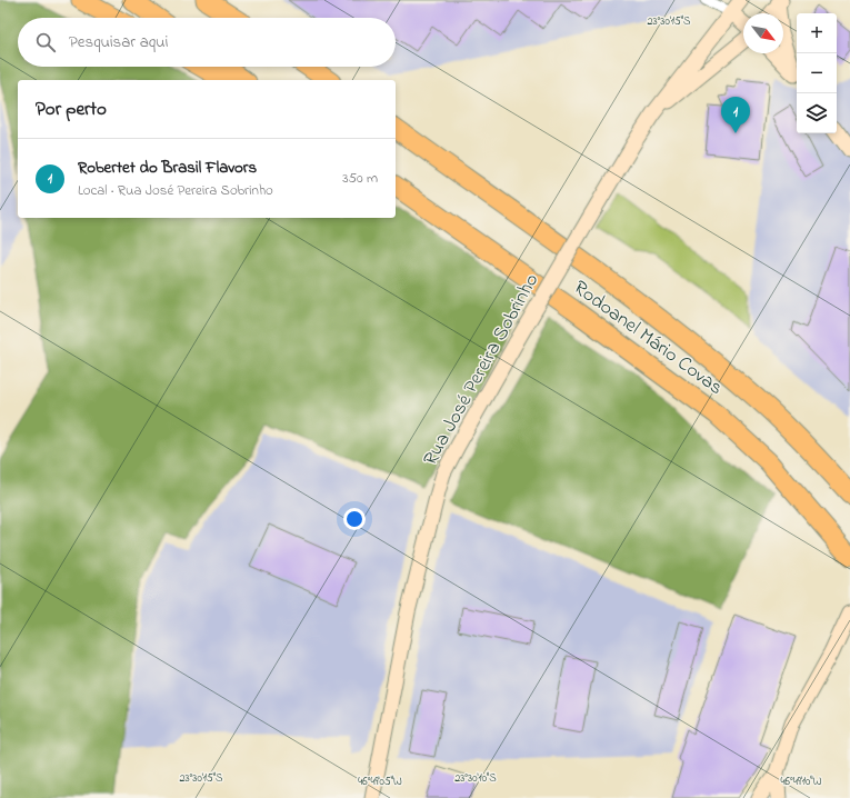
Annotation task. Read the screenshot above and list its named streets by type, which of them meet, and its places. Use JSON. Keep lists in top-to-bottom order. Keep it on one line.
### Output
{"streets":{"highway":["Rodoanel Mário Covas"],"street":["Rua José Pereira Sobrinho"]},"north":"bottom right","page":{"map_buttons":["+","−"],"search":"Pesquisar aqui","heading":"Por perto","pins":"1","list":[{"mark":"1","name":"Robertet do Brasil Flavors","note":"Local · Rua José Pereira Sobrinho","value":"350 m"}]},"coordinates":["23°30'15\"S","23°30'10\"S","46°49'05\"W","46°49'10\"W"]}
